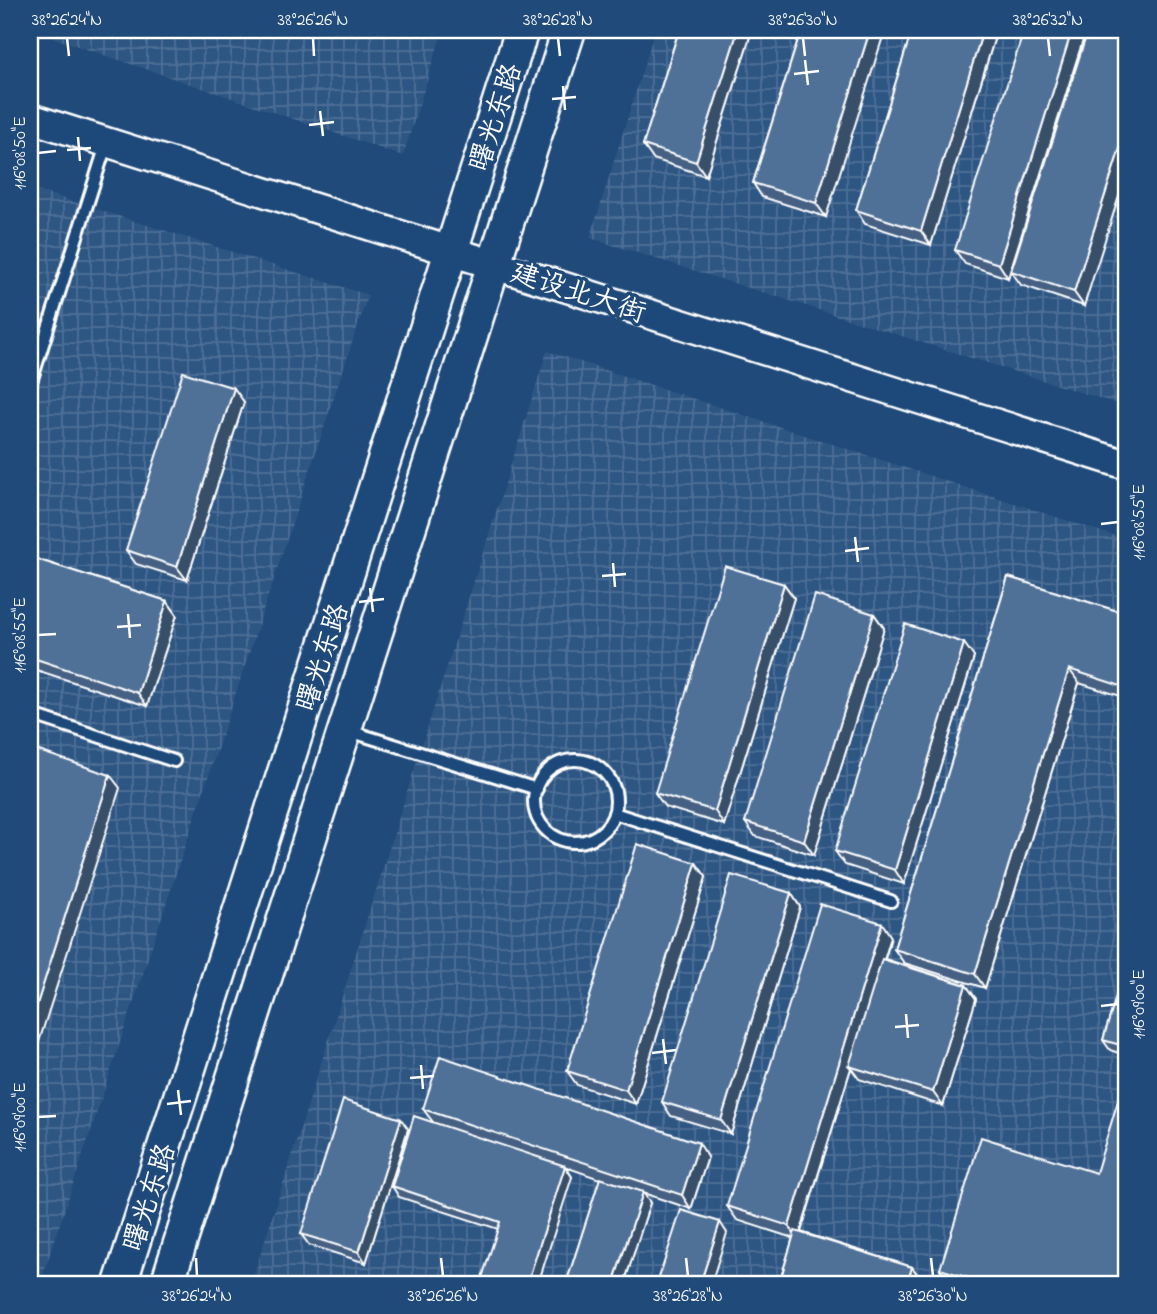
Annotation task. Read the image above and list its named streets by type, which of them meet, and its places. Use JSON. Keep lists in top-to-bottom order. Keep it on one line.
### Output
{"streets":{"main road":["曙光东路"],"street":["建设北大街"]},"crossings":[["曙光东路","建设北大街"]],"coordinates":["38°26'24\"N","38°26'26\"N","38°26'28\"N","38°26'30\"N","38°26'32\"N","116°08'50\"E","116°08'55\"E","116°09'00\"E"]}
